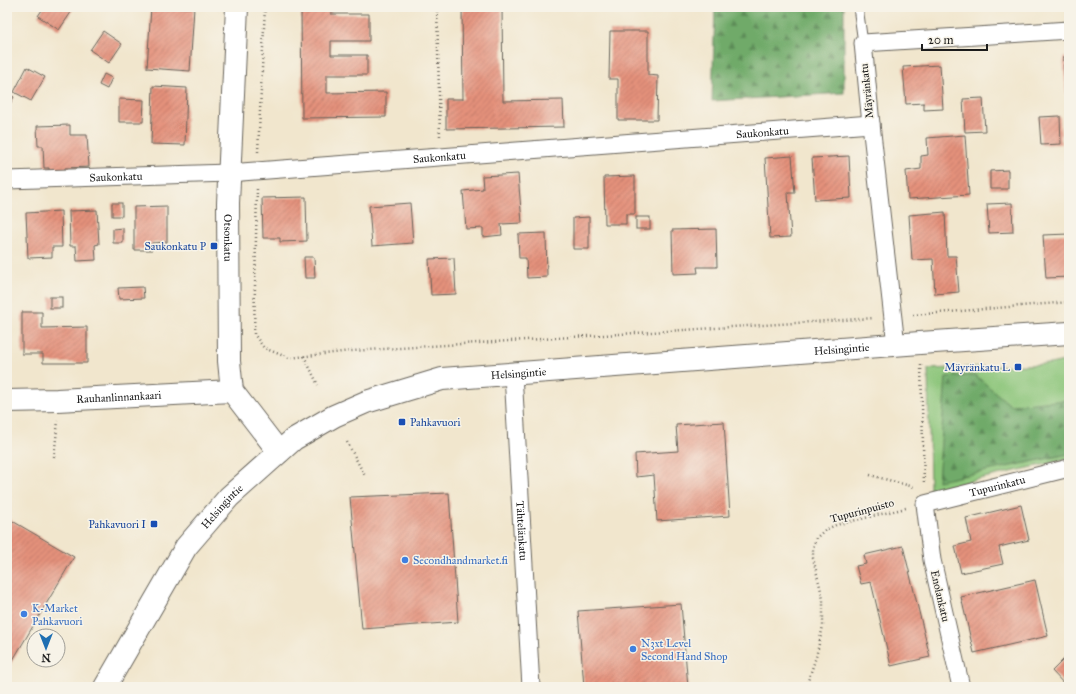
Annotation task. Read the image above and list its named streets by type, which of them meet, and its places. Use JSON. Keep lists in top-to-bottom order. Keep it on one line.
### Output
{"streets":{"main road":["Otsonkatu","Helsingintie","Rauhanlinnankaari"],"street":["Mäyränkatu","Saukonkatu","Tupurinkatu","Tähtelänkatu","Enolankatu"],"path":["Tupurinpuisto"]},"crossings":[["Mäyränkatu","Saukonkatu"],["Mäyränkatu","Helsingintie"],["Saukonkatu","Otsonkatu"],["Otsonkatu","Rauhanlinnankaari"],["Helsingintie","Tähtelänkatu"],["Tupurinkatu","Tupurinpuisto"],["Tupurinkatu","Enolankatu"],["Tupurinpuisto","Enolankatu"]],"places":{"transit":["Saukonkatu P","Mäyränkatu L","Pahkavuori","Pahkavuori I"],"other":["Secondhandmarket.fi","K-Market Pahkavuori","N3xt Level Second Hand Shop"]},"scale_bar":"20 m","north":"bottom"}
